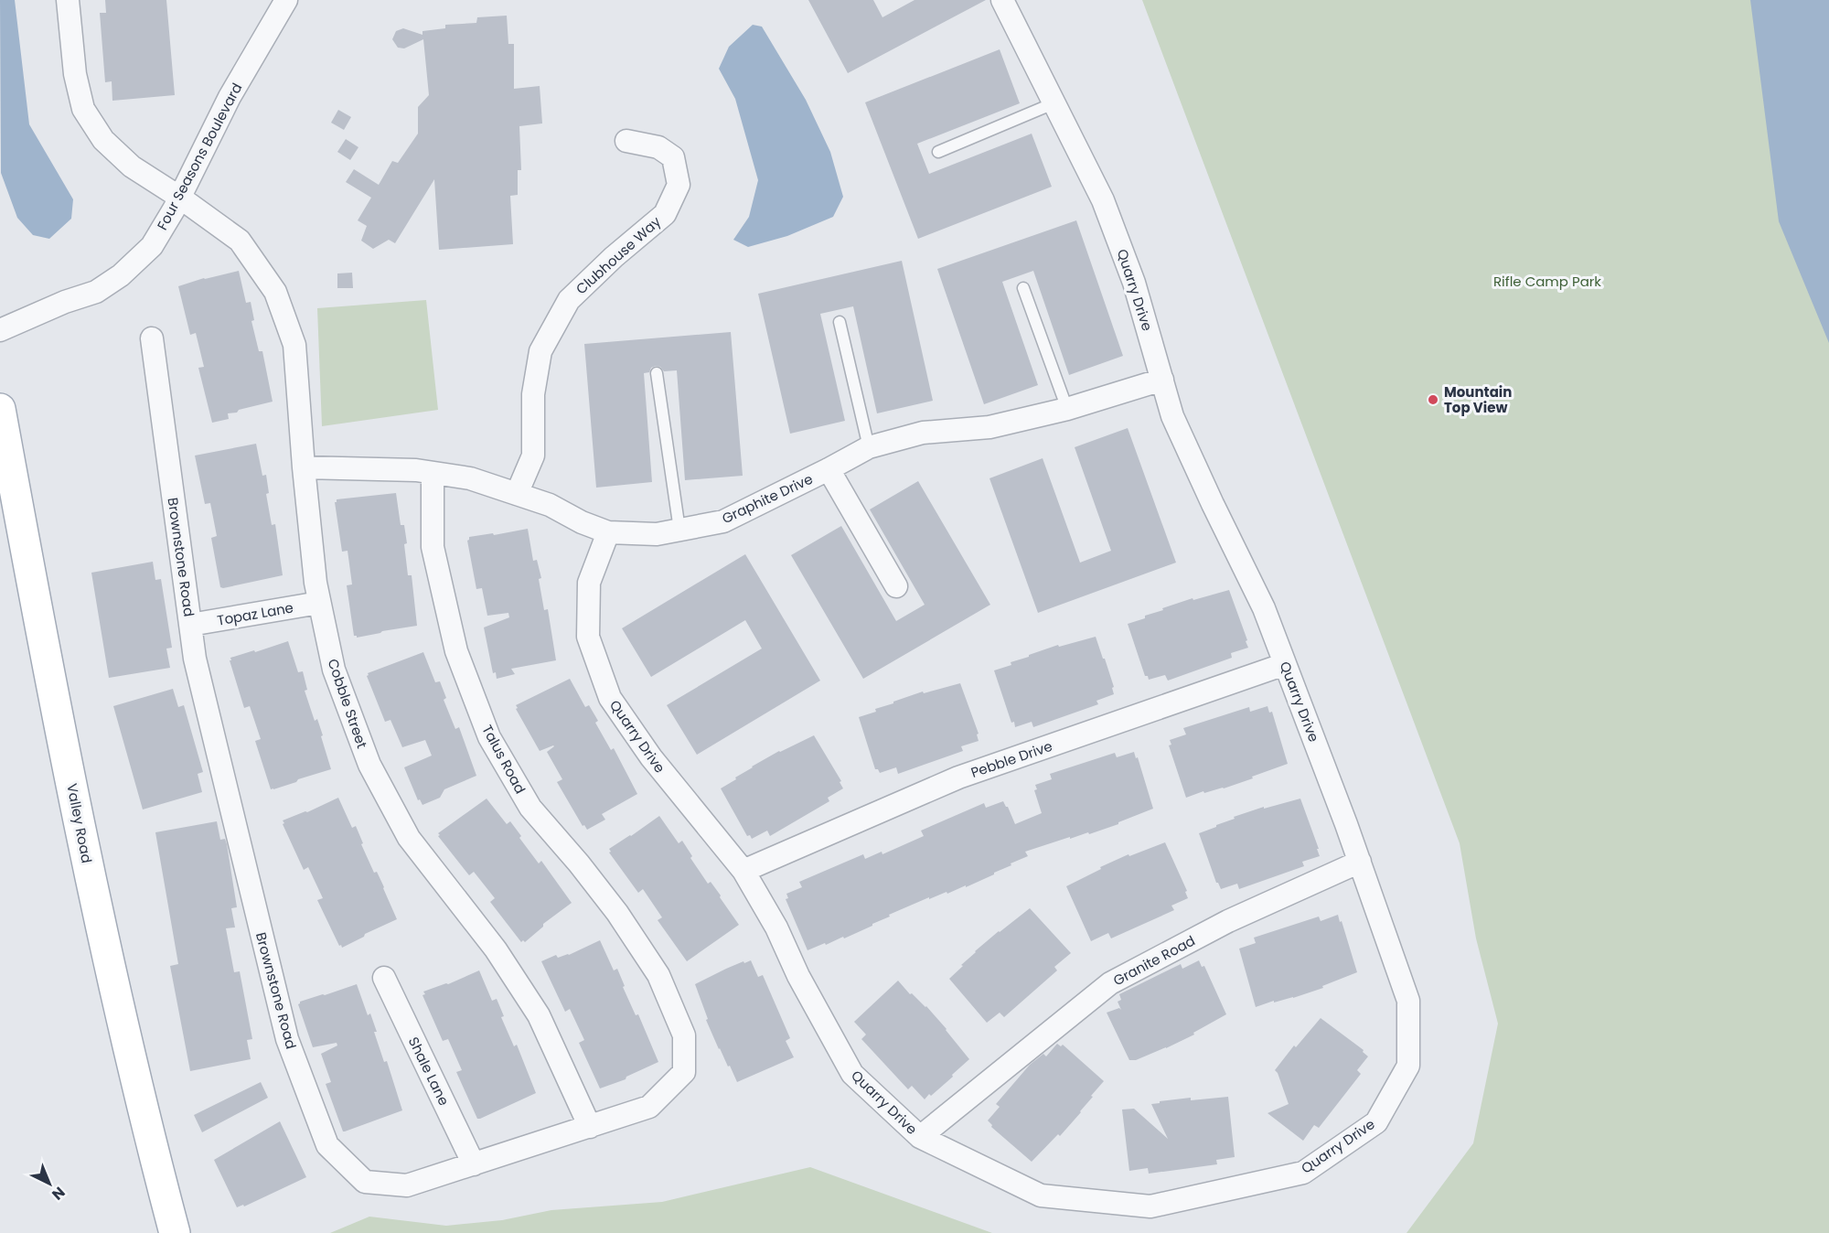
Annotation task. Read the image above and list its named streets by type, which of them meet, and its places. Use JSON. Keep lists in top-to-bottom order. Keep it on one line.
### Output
{"streets":{"main road":["Valley Road"],"street":["Four Seasons Boulevard","Clubhouse Way","Quarry Drive","Graphite Drive","Brownstone Road","Topaz Lane","Cobble Street","Talus Road","Pebble Drive","Granite Road","Shale Lane"]},"crossings":[["Four Seasons Boulevard","Cobble Street"],["Clubhouse Way","Graphite Drive"],["Quarry Drive","Graphite Drive"],["Quarry Drive","Pebble Drive"],["Quarry Drive","Granite Road"],["Graphite Drive","Cobble Street"],["Graphite Drive","Talus Road"],["Brownstone Road","Topaz Lane"],["Brownstone Road","Cobble Street"],["Brownstone Road","Talus Road"],["Brownstone Road","Shale Lane"],["Topaz Lane","Cobble Street"]],"parks":["Rifle Camp Park"],"places":["Mountain Top View"],"north":"bottom right"}
